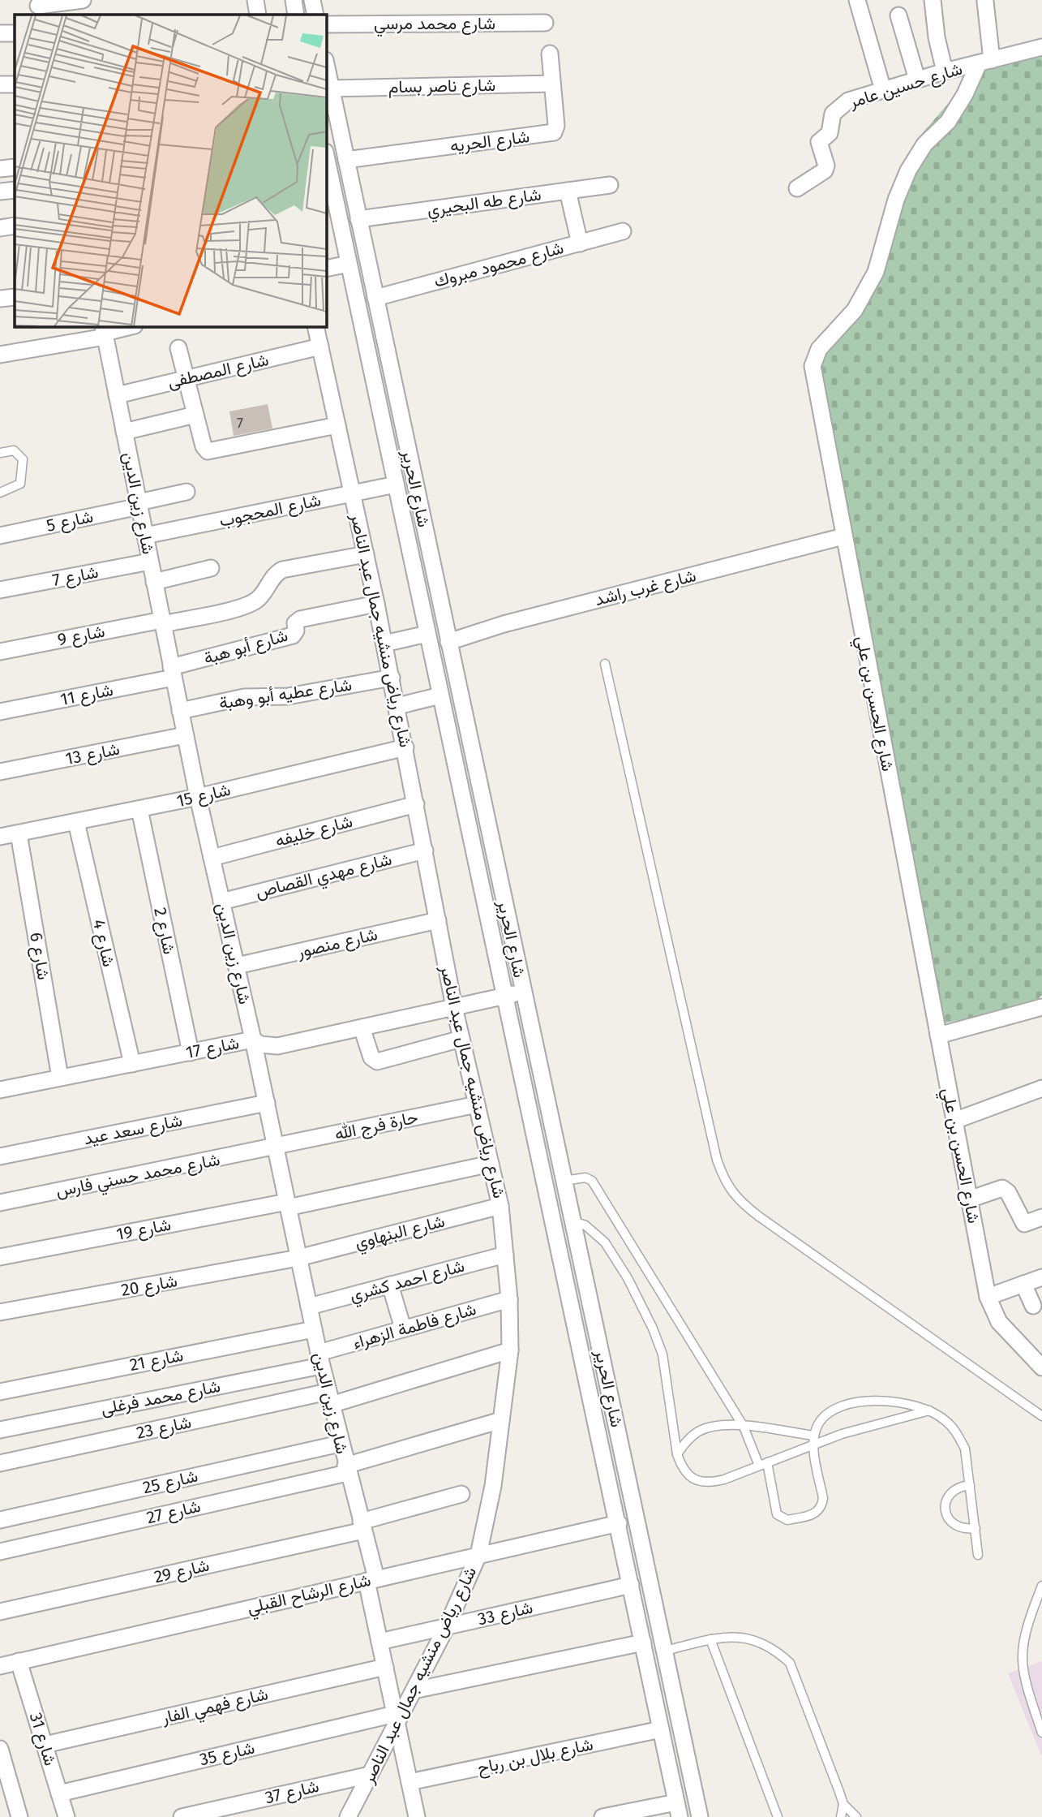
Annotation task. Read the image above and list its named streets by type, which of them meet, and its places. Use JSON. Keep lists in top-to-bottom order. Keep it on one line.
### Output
{"streets":{"street":["شارع محمد مرسي","شارع حسين عامر","شارع ناصر بسام","شارع الحريه","شارع طه البحيري","شارع محمود مبروك","شارع المصطفى","شارع الحرير","شارع زين الدين","شارع المحجوب","شارع 5","شارع 7","شارع غرب راشد","شارع رياض منشيه جمال عبد الناصر","شارع 9","شارع أبو هبة","شارع عطيه أبو وهبة","شارع 11","شارع الحسن بن علي","شارع 13","شارع 15","شارع خليفه","شارع مهدي القصاص","شارع 2","شارع 4","شارع منصور","شارع 6","شارع 17","حارة فرج الله","شارع سعد عيد","شارع محمد حسني فارس","شارع 19","شارع البنهاوي","شارع احمد كشري","شارع 20","شارع فاطمة الزهراء","شارع 21","شارع محمد فرغلى","شارع 23","شارع 25","شارع 27","شارع 29","شارع الرشاح القبلي","شارع 33","شارع فهمي الفار","شارع 31","شارع 35","شارع بلال بن رباح","شارع 37"]},"crossings":[["شارع حسين عامر","شارع الحسن بن علي"],["شارع ناصر بسام","شارع الحريه"],["شارع ناصر بسام","شارع الحرير"],["شارع الحريه","شارع الحرير"],["شارع طه البحيري","شارع الحرير"],["شارع محمود مبروك","شارع الحرير"],["شارع المصطفى","شارع زين الدين"],["شارع المصطفى","شارع رياض منشيه جمال عبد الناصر"],["شارع الحرير","شارع المحجوب"],["شارع الحرير","شارع غرب راشد"],["شارع الحرير","شارع 17"],["شارع الحرير","شارع الرشاح القبلي"],["شارع الحرير","شارع 33"],["شارع الحرير","شارع بلال بن رباح"],["شارع زين الدين","شارع المحجوب"],["شارع زين الدين","شارع 5"],["شارع زين الدين","شارع 7"],["شارع زين الدين","شارع رياض منشيه جمال عبد الناصر"],["شارع زين الدين","شارع 9"],["شارع زين الدين","شارع أبو هبة"],["شارع زين الدين","شارع عطيه أبو وهبة"],["شارع زين الدين","شارع 11"],["شارع زين الدين","شارع 13"],["شارع زين الدين","شارع 15"],["شارع زين الدين","شارع خليفه"],["شارع زين الدين","شارع مهدي القصاص"],["شارع زين الدين","شارع منصور"],["شارع زين الدين","شارع 17"],["شارع زين الدين","حارة فرج الله"],["شارع زين الدين","شارع سعد عيد"],["شارع زين الدين","شارع محمد حسني فارس"],["شارع زين الدين","شارع 19"],["شارع زين الدين","شارع البنهاوي"],["شارع زين الدين","شارع احمد كشري"],["شارع زين الدين","شارع 20"],["شارع زين الدين","شارع فاطمة الزهراء"],["شارع زين الدين","شارع 21"],["شارع زين الدين","شارع محمد فرغلى"],["شارع زين الدين","شارع 23"],["شارع زين الدين","شارع 25"],["شارع زين الدين","شارع 27"],["شارع زين الدين","شارع 29"],["شارع زين الدين","شارع الرشاح القبلي"],["شارع زين الدين","شارع 33"],["شارع زين الدين","شارع فهمي الفار"],["شارع زين الدين","شارع 35"],["شارع زين الدين","شارع بلال بن رباح"],["شارع المحجوب","شارع رياض منشيه جمال عبد الناصر"],["شارع غرب راشد","شارع الحسن بن علي"],["شارع رياض منشيه جمال عبد الناصر","شارع 9"],["شارع رياض منشيه جمال عبد الناصر","شارع أبو هبة"],["شارع رياض منشيه جمال عبد الناصر","شارع عطيه أبو وهبة"],["شارع رياض منشيه جمال عبد الناصر","شارع 15"],["شارع رياض منشيه جمال عبد الناصر","شارع خليفه"],["شارع رياض منشيه جمال عبد الناصر","شارع مهدي القصاص"],["شارع رياض منشيه جمال عبد الناصر","شارع منصور"],["شارع رياض منشيه جمال عبد الناصر","شارع 17"],["شارع رياض منشيه جمال عبد الناصر","حارة فرج الله"],["شارع رياض منشيه جمال عبد الناصر","شارع 19"],["شارع رياض منشيه جمال عبد الناصر","شارع البنهاوي"],["شارع رياض منشيه جمال عبد الناصر","شارع احمد كشري"],["شارع رياض منشيه جمال عبد الناصر","شارع فاطمة الزهراء"],["شارع رياض منشيه جمال عبد الناصر","شارع 23"],["شارع رياض منشيه جمال عبد الناصر","شارع 27"],["شارع رياض منشيه جمال عبد الناصر","شارع الرشاح القبلي"],["شارع رياض منشيه جمال عبد الناصر","شارع 33"],["شارع رياض منشيه جمال عبد الناصر","شارع 35"],["شارع رياض منشيه جمال عبد الناصر","شارع 37"],["شارع أبو هبة","شارع 11"],["شارع 15","شارع 2"],["شارع 15","شارع 4"],["شارع 15","شارع 6"],["شارع 2","شارع 17"],["شارع 4","شارع 17"],["شارع 6","شارع 17"],["حارة فرج الله","شارع محمد حسني فارس"],["شارع البنهاوي","شارع 20"],["شارع فاطمة الزهراء","شارع محمد فرغلى"],["شارع الرشاح القبلي","شارع 31"],["شارع فهمي الفار","شارع 31"],["شارع 31","شارع 35"]],"house_numbers":["7"]}
